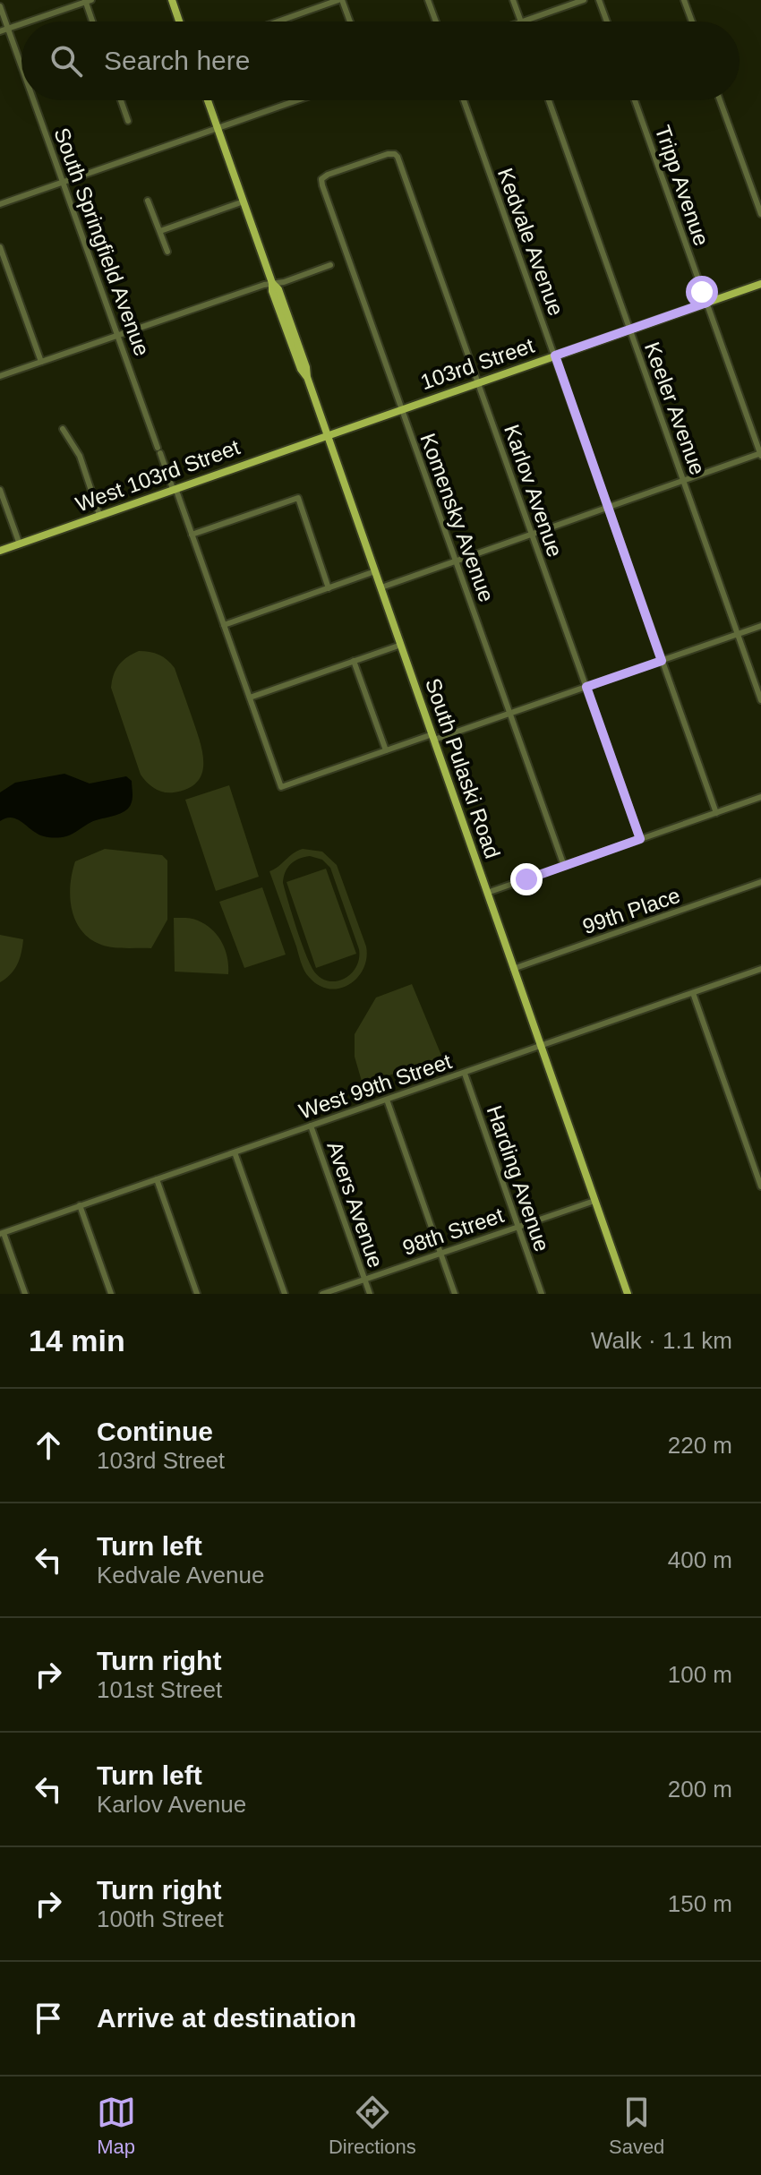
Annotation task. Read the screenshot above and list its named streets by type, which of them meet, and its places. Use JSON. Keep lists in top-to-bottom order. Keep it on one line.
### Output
{"streets":{"main road":["103rd Street","West 103rd Street","South Pulaski Road"],"street":["Tripp Avenue","South Springfield Avenue","Kedvale Avenue","Keeler Avenue","Karlov Avenue","Komensky Avenue","99th Place","West 99th Street","Harding Avenue","Avers Avenue","98th Street"]},"crossings":[["Tripp Avenue","103rd Street"],["South Springfield Avenue","West 103rd Street"],["Kedvale Avenue","103rd Street"],["103rd Street","Keeler Avenue"],["103rd Street","West 103rd Street"],["103rd Street","Karlov Avenue"],["103rd Street","Komensky Avenue"],["103rd Street","South Pulaski Road"],["West 103rd Street","South Pulaski Road"],["Karlov Avenue","Komensky Avenue"],["South Pulaski Road","99th Place"],["South Pulaski Road","West 99th Street"],["South Pulaski Road","98th Street"],["West 99th Street","Harding Avenue"],["West 99th Street","Avers Avenue"],["Harding Avenue","98th Street"],["Avers Avenue","98th Street"]],"page":{"search":"Search here","heading":["14 min","Walk · 1.1 km"],"list":[["Continue","103rd Street","220 m"],["Turn left","Kedvale Avenue","400 m"],["Turn right","101st Street","100 m"],["Turn left","Karlov Avenue","200 m"],["Turn right","100th Street","150 m"],"Arrive at destination"],"nav":["Map","Directions","Saved"]}}
